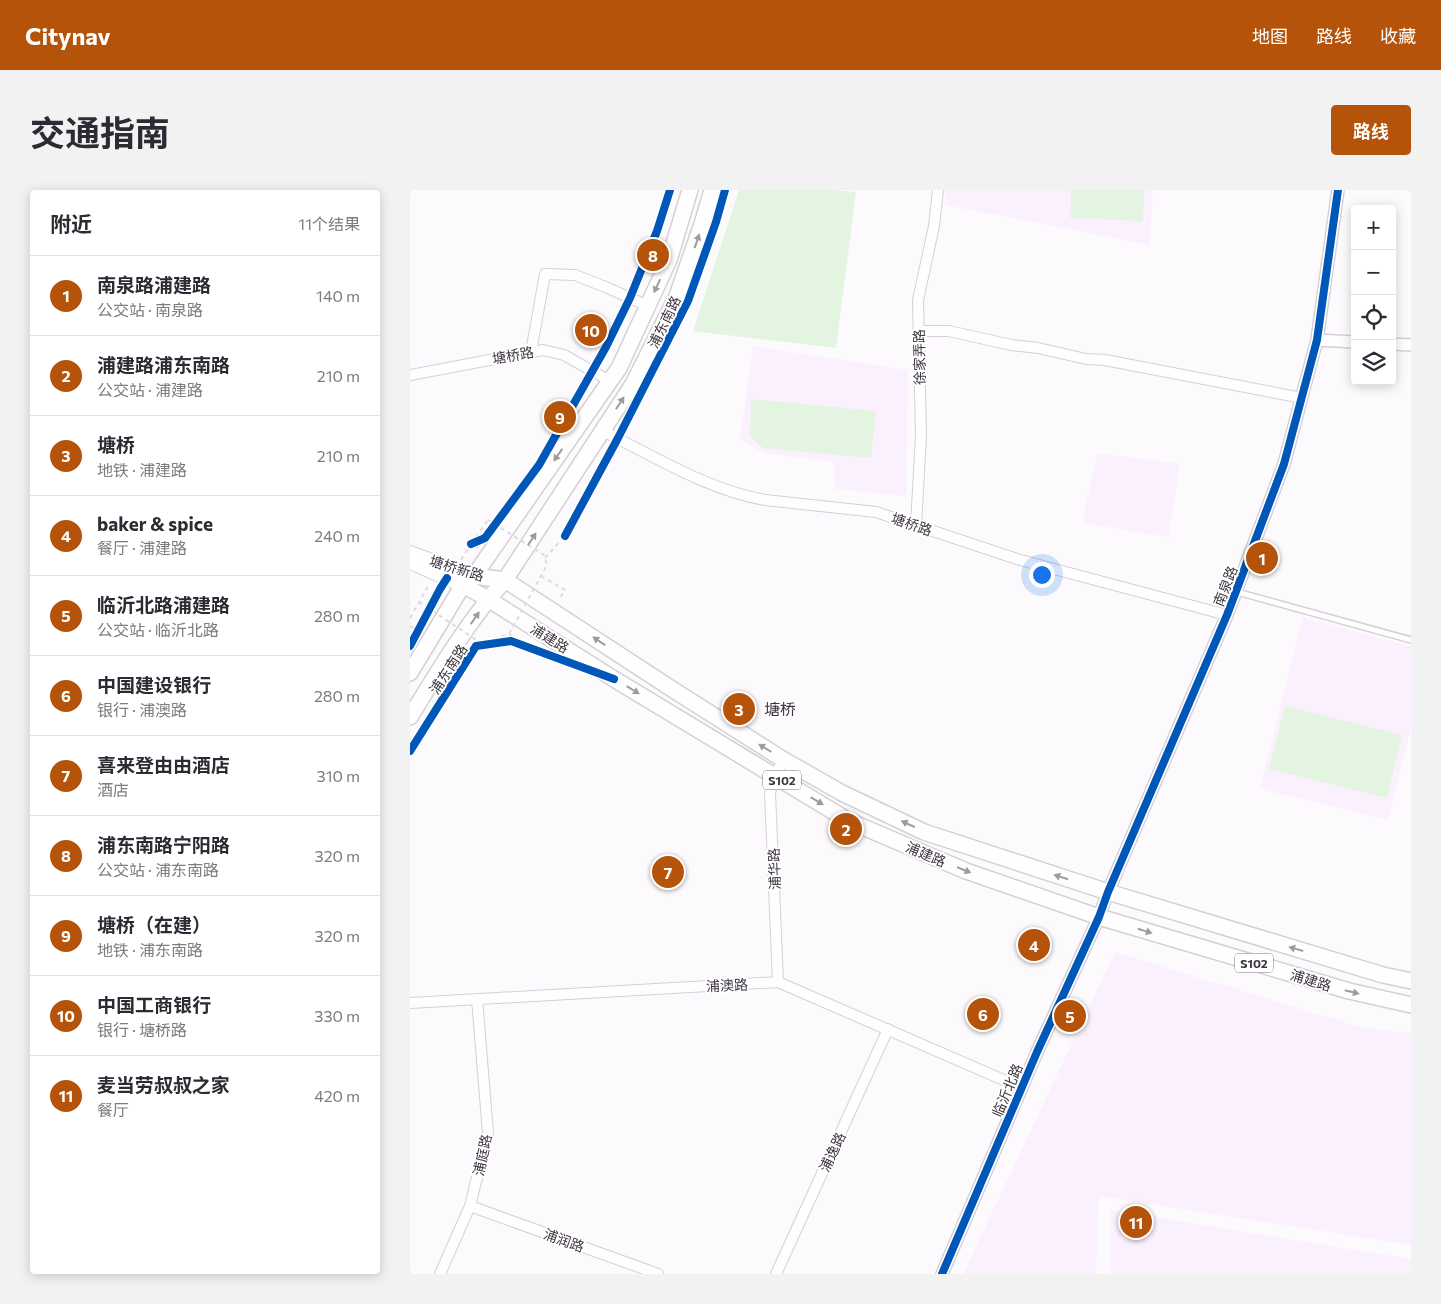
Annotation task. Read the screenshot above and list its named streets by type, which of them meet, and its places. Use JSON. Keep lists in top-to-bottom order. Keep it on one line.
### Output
{"streets":{"main road":["浦东南路","塘桥新路","浦建路","S102"],"street":["塘桥路","徐家弄路","南泉路","浦华路","浦澳路","临沂北路","浦逸路","浦庭路","浦润路"]},"crossings":[["浦东南路","塘桥路"],["浦东南路","塘桥新路"],["浦东南路","浦建路"],["塘桥路","徐家弄路"],["塘桥路","南泉路"],["塘桥新路","浦建路"],["南泉路","浦建路"],["南泉路","临沂北路"],["浦建路","浦华路"],["浦建路","临沂北路"],["浦华路","浦澳路"],["浦澳路","临沂北路"],["浦澳路","浦逸路"],["浦澳路","浦庭路"],["浦庭路","浦润路"]],"districts":["塘桥"],"page":{"header":"Citynav","nav":["地图","路线","收藏"],"title":"交通指南","buttons":"路线","heading":["附近","11个结果"],"map_buttons":["+","−"],"pins":["8","10","9","1","3","2","7","4","6","5","11"],"list":[{"mark":"1","name":"南泉路浦建路","note":"公交站 · 南泉路","value":"140 m"},{"mark":"2","name":"浦建路浦东南路","note":"公交站 · 浦建路","value":"210 m"},{"mark":"3","name":"塘桥","note":"地铁 · 浦建路","value":"210 m"},{"mark":"4","name":"baker & spice","note":"餐厅 · 浦建路","value":"240 m"},{"mark":"5","name":"临沂北路浦建路","note":"公交站 · 临沂北路","value":"280 m"},{"mark":"6","name":"中国建设银行","note":"银行 · 浦澳路","value":"280 m"},{"mark":"7","name":"喜来登由由酒店","note":"酒店","value":"310 m"},{"mark":"8","name":"浦东南路宁阳路","note":"公交站 · 浦东南路","value":"320 m"},{"mark":"9","name":"塘桥（在建）","note":"地铁 · 浦东南路","value":"320 m"},{"mark":"10","name":"中国工商银行","note":"银行 · 塘桥路","value":"330 m"},{"mark":"11","name":"麦当劳叔叔之家","note":"餐厅","value":"420 m"}]}}
